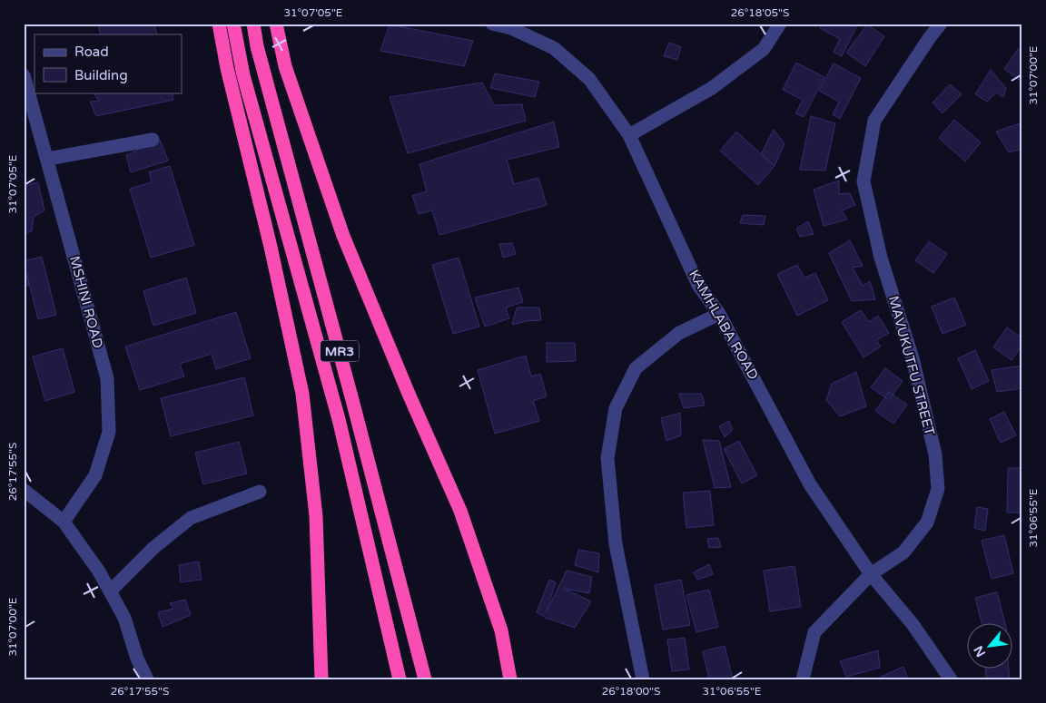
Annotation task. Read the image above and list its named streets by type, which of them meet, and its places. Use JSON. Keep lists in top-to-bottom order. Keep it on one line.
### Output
{"streets":{"highway":["MR3"],"street":["MSHINI ROAD","KAMHLABA ROAD","MAVUKUTFU STREET"]},"crossings":[["KAMHLABA ROAD","MAVUKUTFU STREET"]],"legend":["Road","Building"],"north":"bottom left","coordinates":["31°07'05\"E","26°18'05\"S","31°07'00\"E","26°17'55\"S","31°06'55\"E","26°18'00\"S"]}
